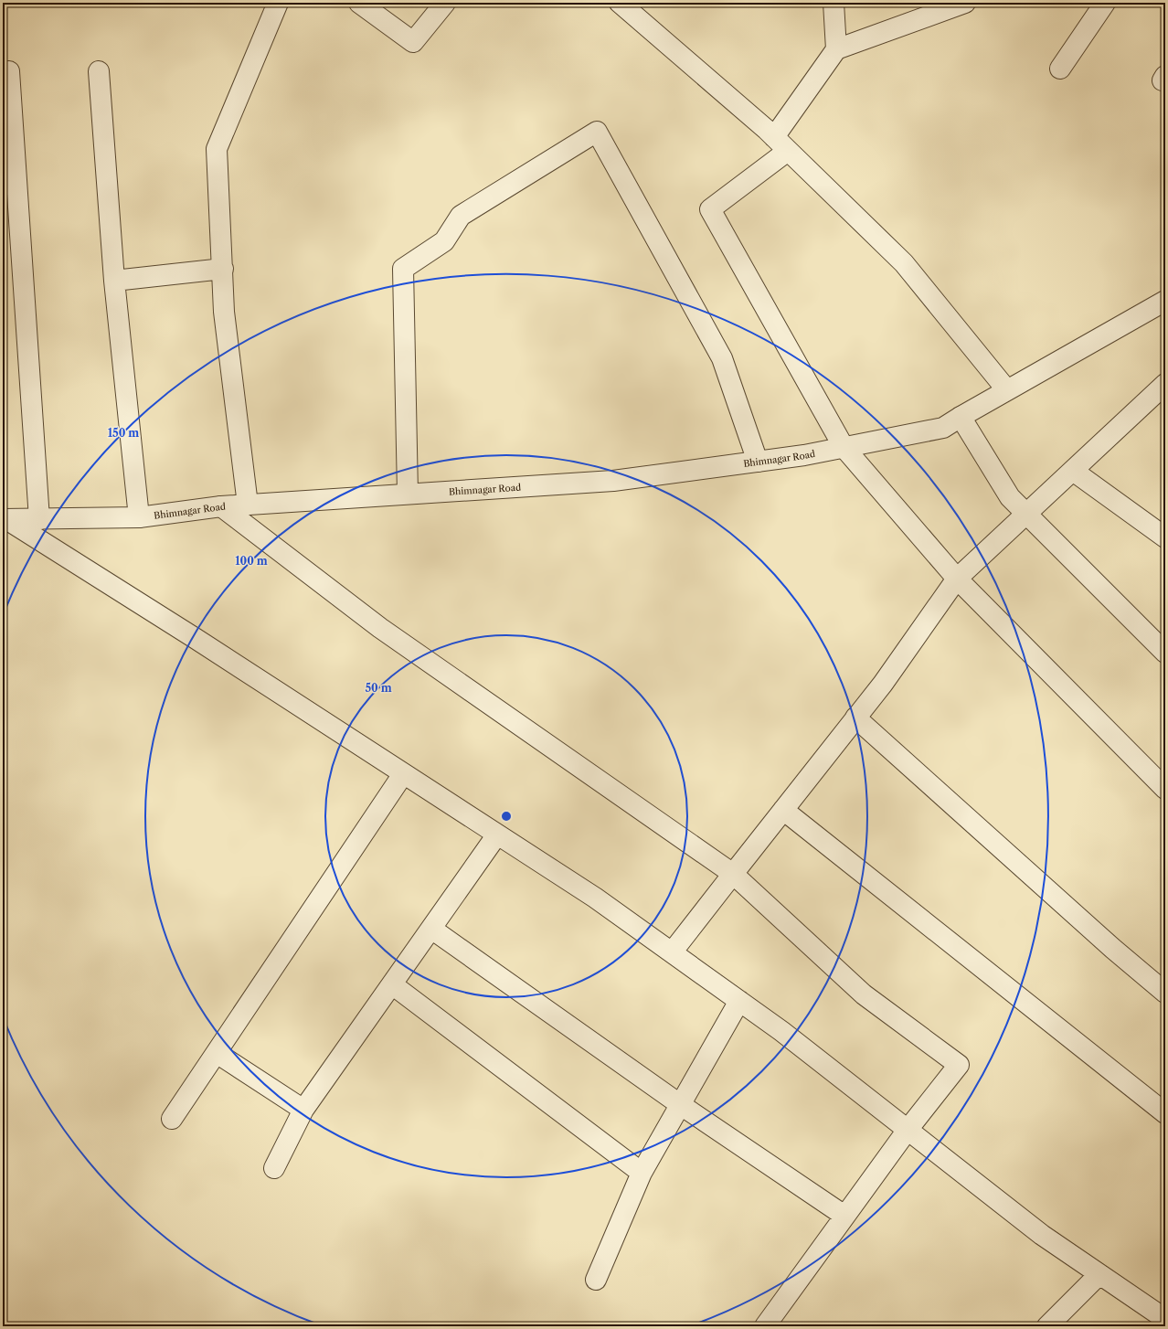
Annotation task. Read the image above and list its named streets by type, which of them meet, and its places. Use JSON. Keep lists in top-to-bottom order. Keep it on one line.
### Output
{"streets":{"street":["Bhimnagar Road"]},"rings":["150 m","100 m","50 m"]}
